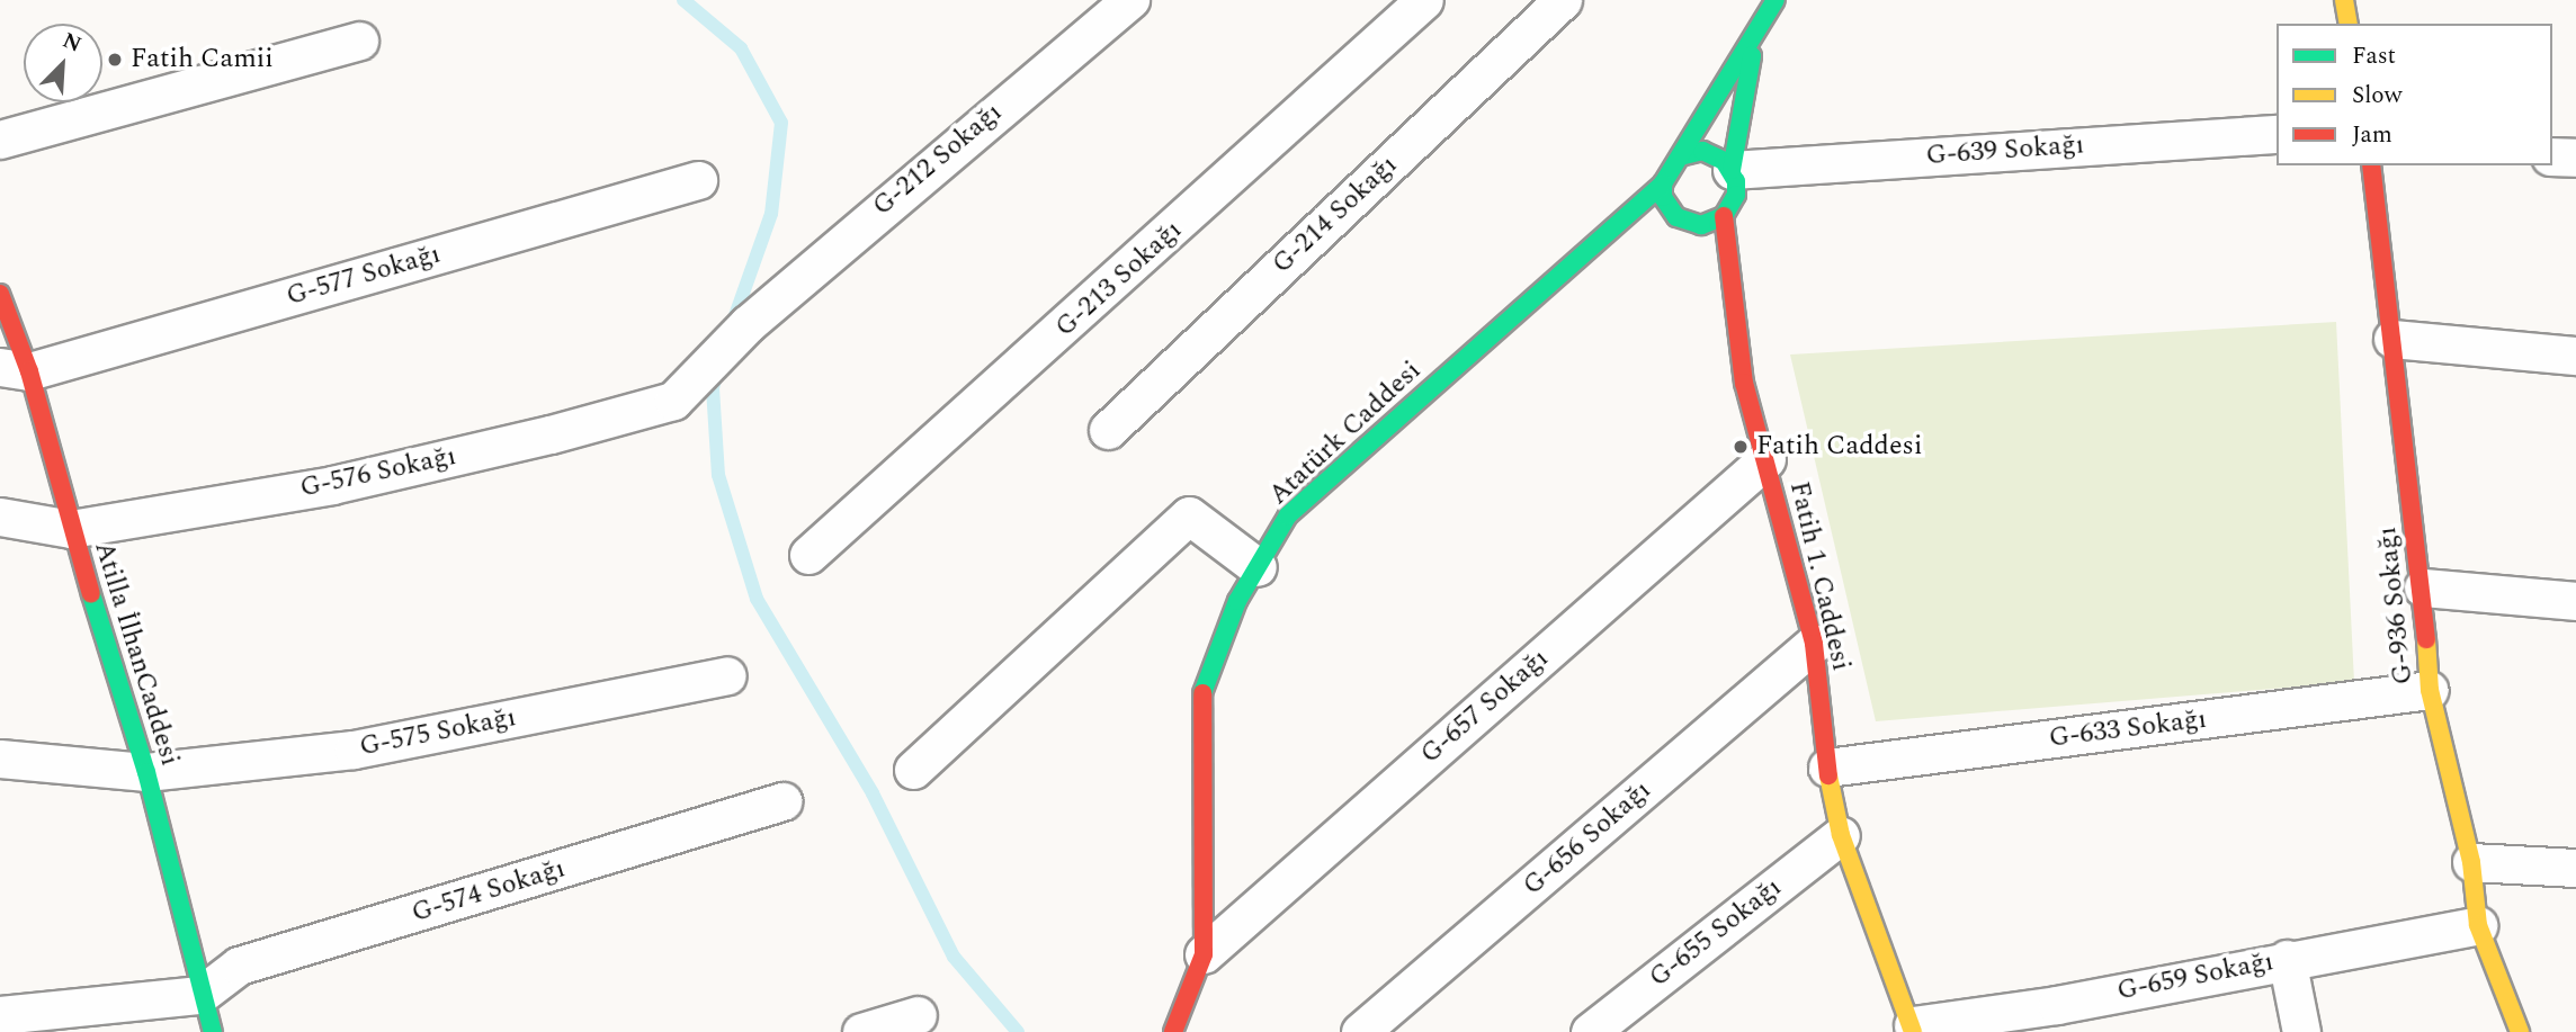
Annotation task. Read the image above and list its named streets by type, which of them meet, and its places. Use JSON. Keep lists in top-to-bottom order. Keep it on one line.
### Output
{"streets":{"street":["G-639 Sokağı","G-212 Sokağı","G-214 Sokağı","G-577 Sokağı","G-213 Sokağı","Atatürk Caddesi","G-576 Sokağı","Fatih 1. Caddesi","G-936 Sokağı","Atilla İlhanCaddesi","G-657 Sokağı","G-633 Sokağı","G-575 Sokağı","G-656 Sokağı","G-574 Sokağı","G-655 Sokağı","G-659 Sokağı"]},"crossings":[["G-639 Sokağı","Atatürk Caddesi"],["G-639 Sokağı","Fatih 1. Caddesi"],["G-212 Sokağı","G-576 Sokağı"],["G-577 Sokağı","Atilla İlhanCaddesi"],["Atatürk Caddesi","Fatih 1. Caddesi"],["Atatürk Caddesi","G-657 Sokağı"],["G-576 Sokağı","Atilla İlhanCaddesi"],["Fatih 1. Caddesi","G-657 Sokağı"],["Fatih 1. Caddesi","G-633 Sokağı"],["Fatih 1. Caddesi","G-656 Sokağı"],["Fatih 1. Caddesi","G-655 Sokağı"],["Fatih 1. Caddesi","G-659 Sokağı"],["G-936 Sokağı","G-633 Sokağı"],["G-936 Sokağı","G-659 Sokağı"],["Atilla İlhanCaddesi","G-575 Sokağı"],["Atilla İlhanCaddesi","G-574 Sokağı"]],"places":["Fatih Camii","Fatih Caddesi"],"legend":["Fast","Slow","Jam"],"north":"top right"}
